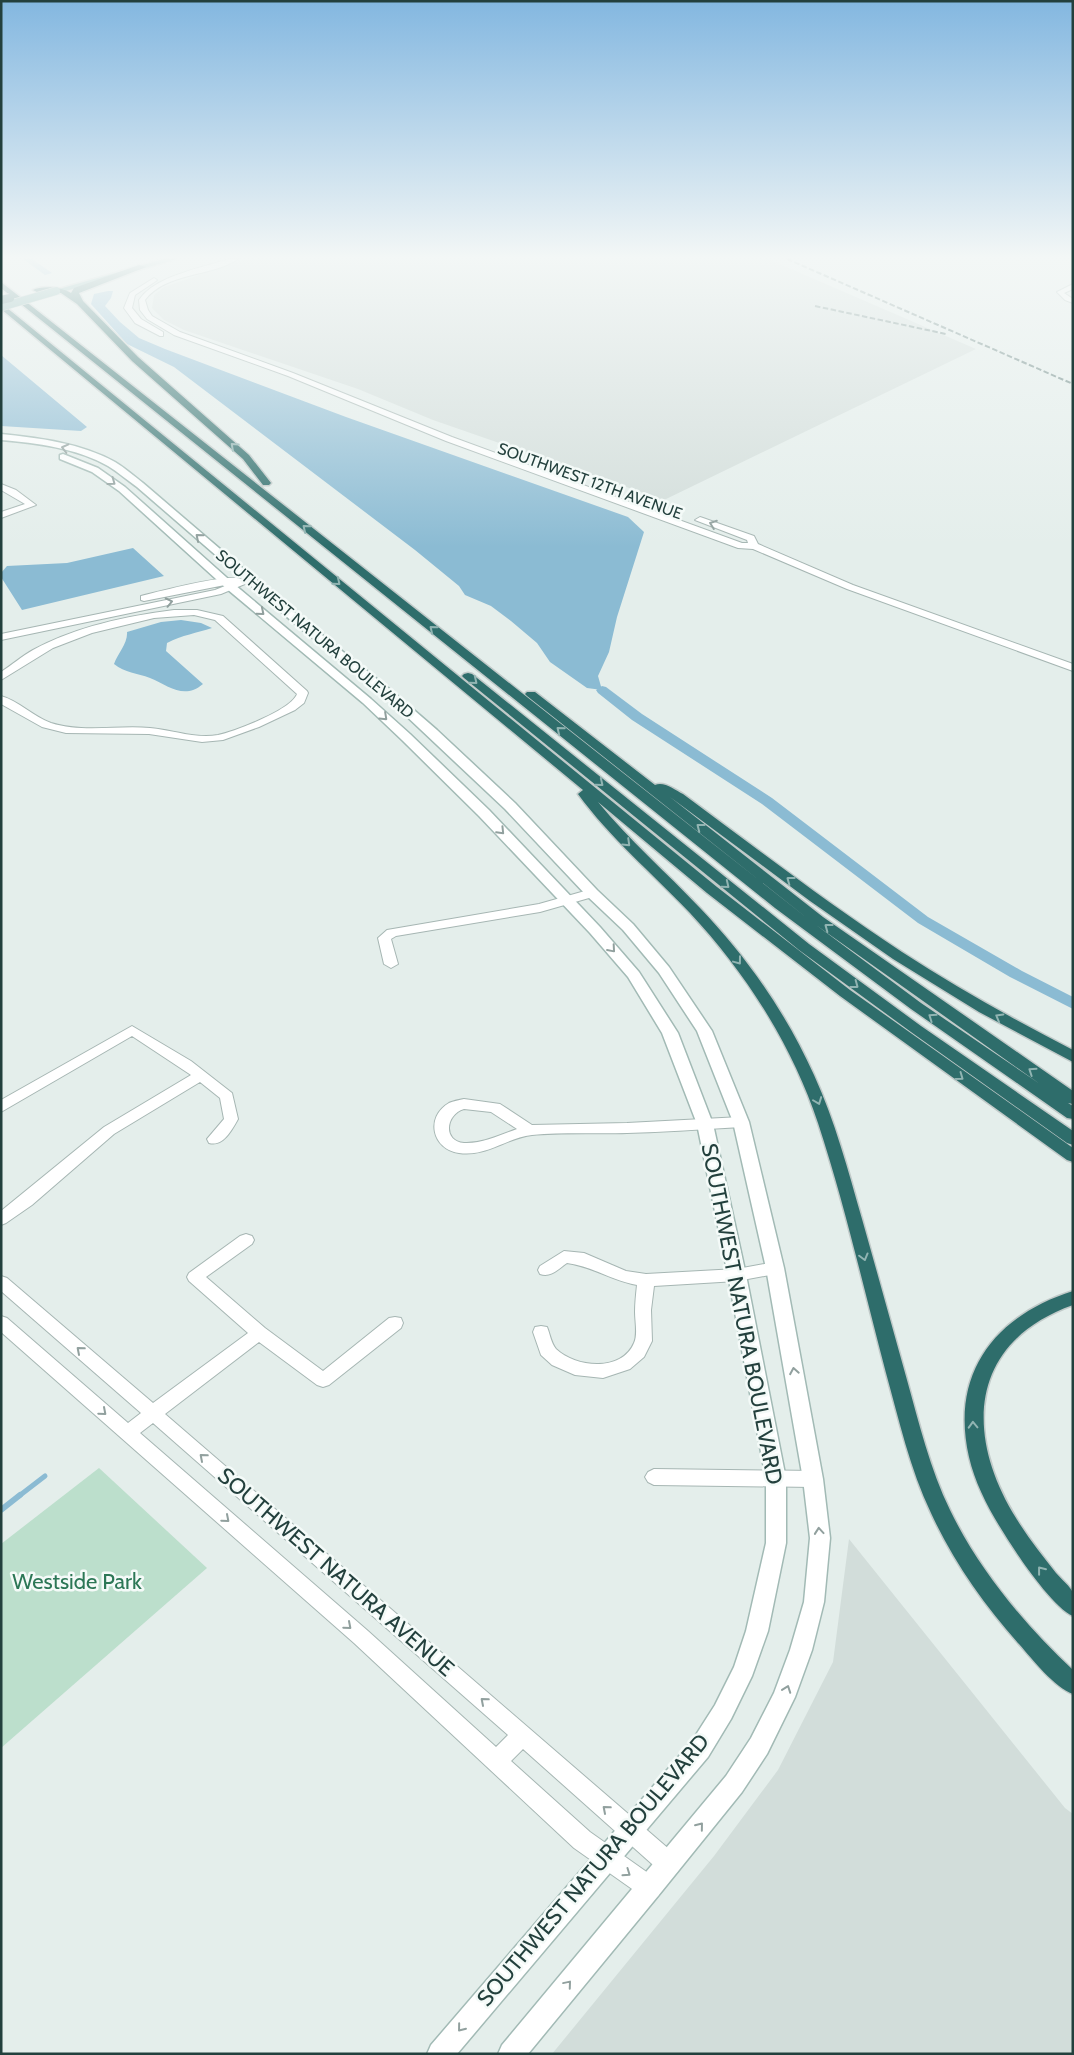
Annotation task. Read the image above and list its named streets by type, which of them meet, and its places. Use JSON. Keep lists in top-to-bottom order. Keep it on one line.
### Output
{"streets":{"street":["SOUTHWEST 12TH AVENUE","SOUTHWEST NATURA BOULEVARD","SOUTHWEST NATURA AVENUE"]},"crossings":[["SOUTHWEST NATURA BOULEVARD","SOUTHWEST NATURA AVENUE"]],"parks":["Westside Park"]}
